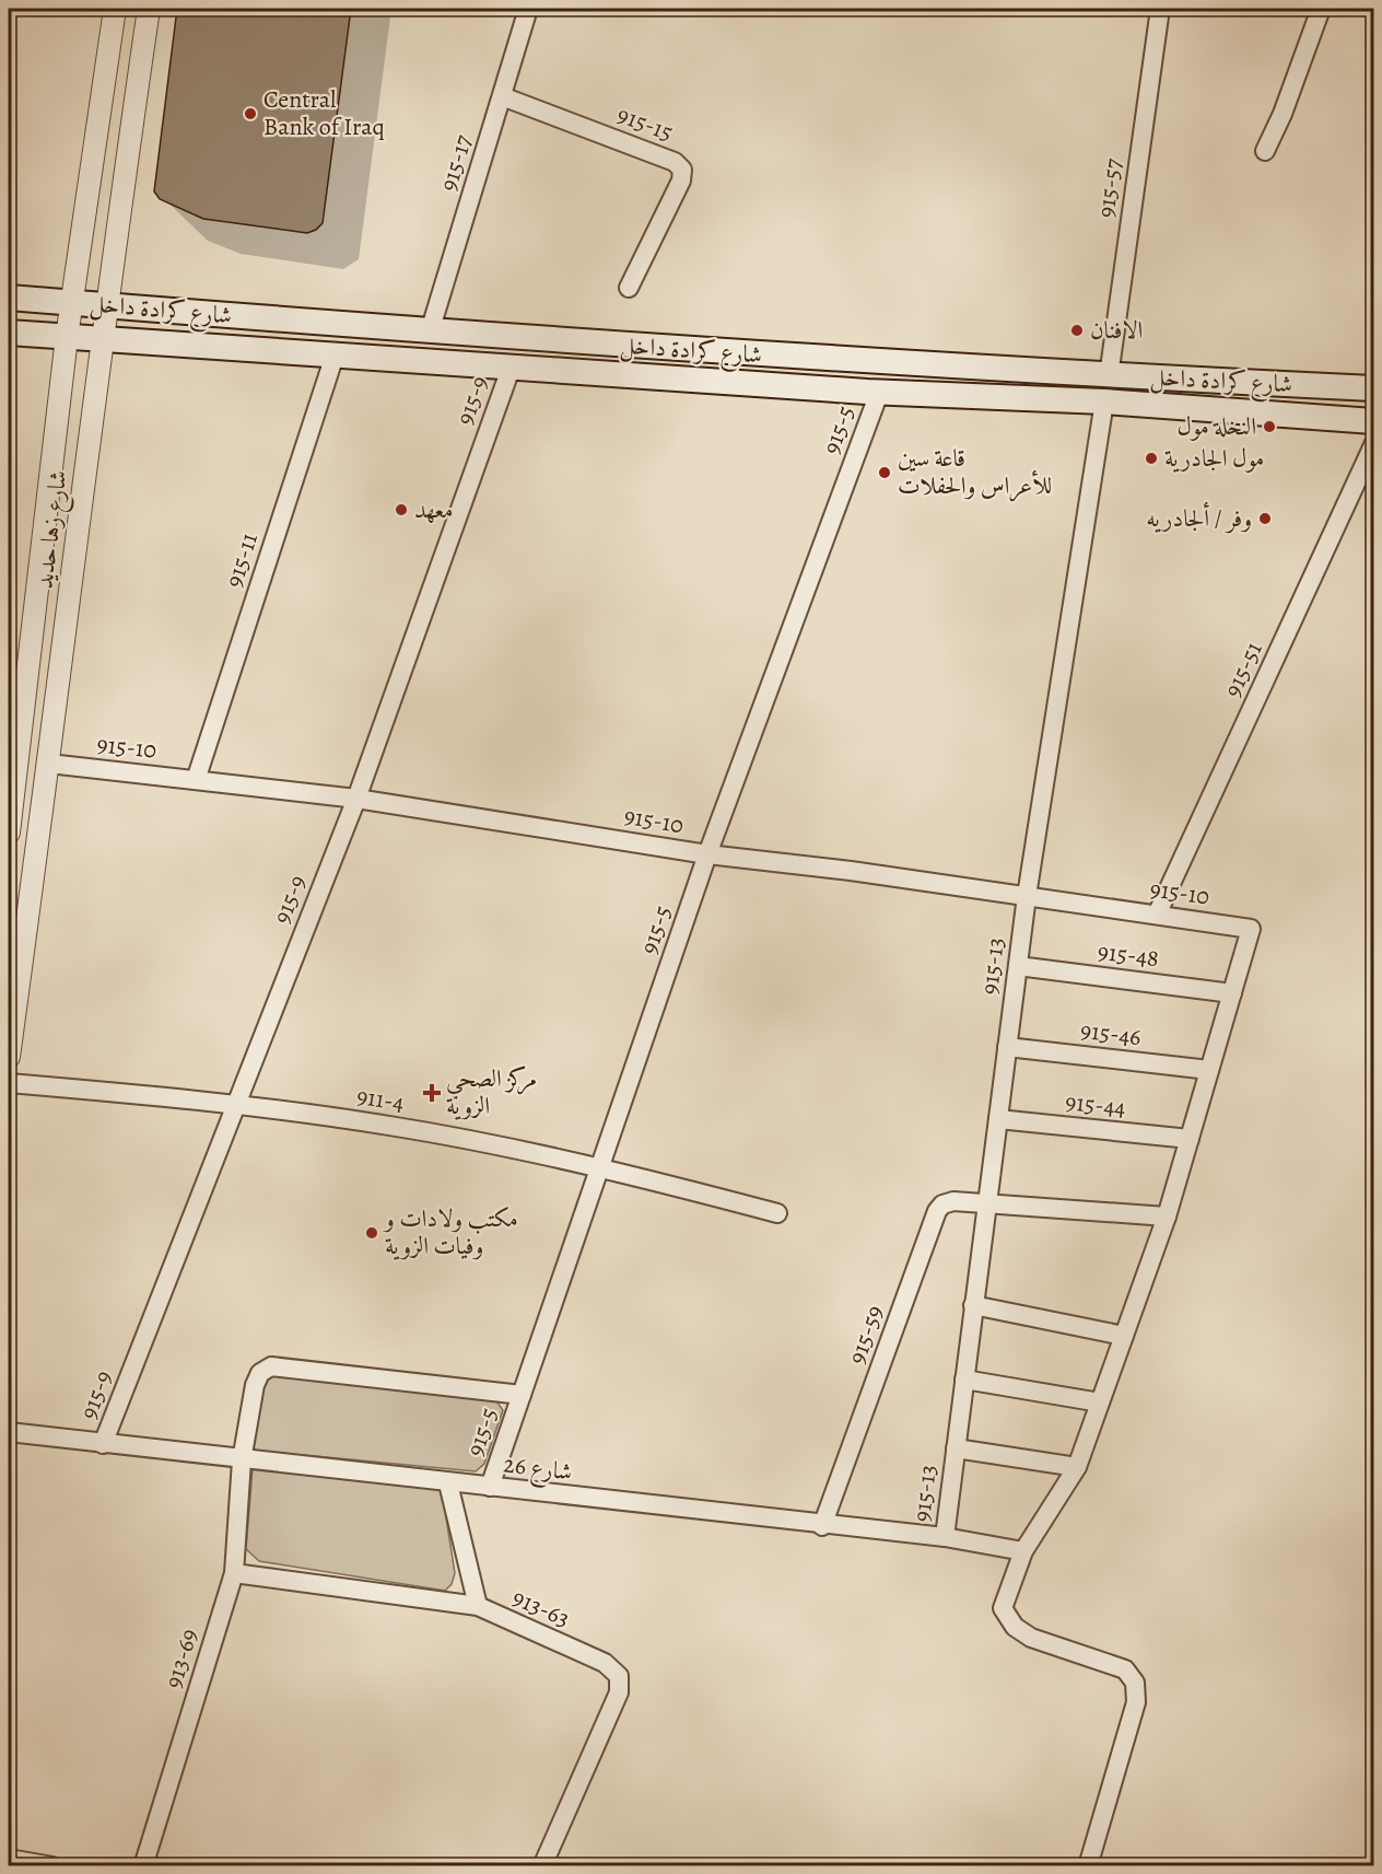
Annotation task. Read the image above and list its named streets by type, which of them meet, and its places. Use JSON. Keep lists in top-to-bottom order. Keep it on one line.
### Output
{"streets":{"main road":["شارع كرادة داخل"],"street":["915-15","915-17","915-57","915-9","915-5","شارع زها حديد","915-11","915-51","915-10","915-48","915-13","915-46","911-4","915-44","915-59","شارع 26","913-63","913-69"]},"crossings":[["915-15","915-17"],["915-17","شارع كرادة داخل"],["915-57","شارع كرادة داخل"],["شارع كرادة داخل","915-9"],["شارع كرادة داخل","915-5"],["شارع كرادة داخل","شارع زها حديد"],["شارع كرادة داخل","915-11"],["شارع كرادة داخل","915-13"],["915-9","915-10"],["915-9","911-4"],["915-9","شارع 26"],["915-5","915-10"],["915-5","911-4"],["915-5","شارع 26"],["915-5","913-69"],["شارع زها حديد","915-10"],["915-11","915-10"],["915-51","915-10"],["915-10","915-48"],["915-10","915-13"],["915-48","915-13"],["915-13","915-46"],["915-13","915-44"],["915-13","915-59"],["915-13","شارع 26"],["915-59","شارع 26"],["شارع 26","913-69"],["913-63","913-69"]],"places":{"other":["Central Bank of Iraq","الافنان","النخلة مول","مول الجادرية","قاعة سين للأعراس والحفلات","معهد","وفر / ألجادريه","مكتب ولادات و وفيات الزوية"],"health":["مركز الصحي الزوية"]}}
